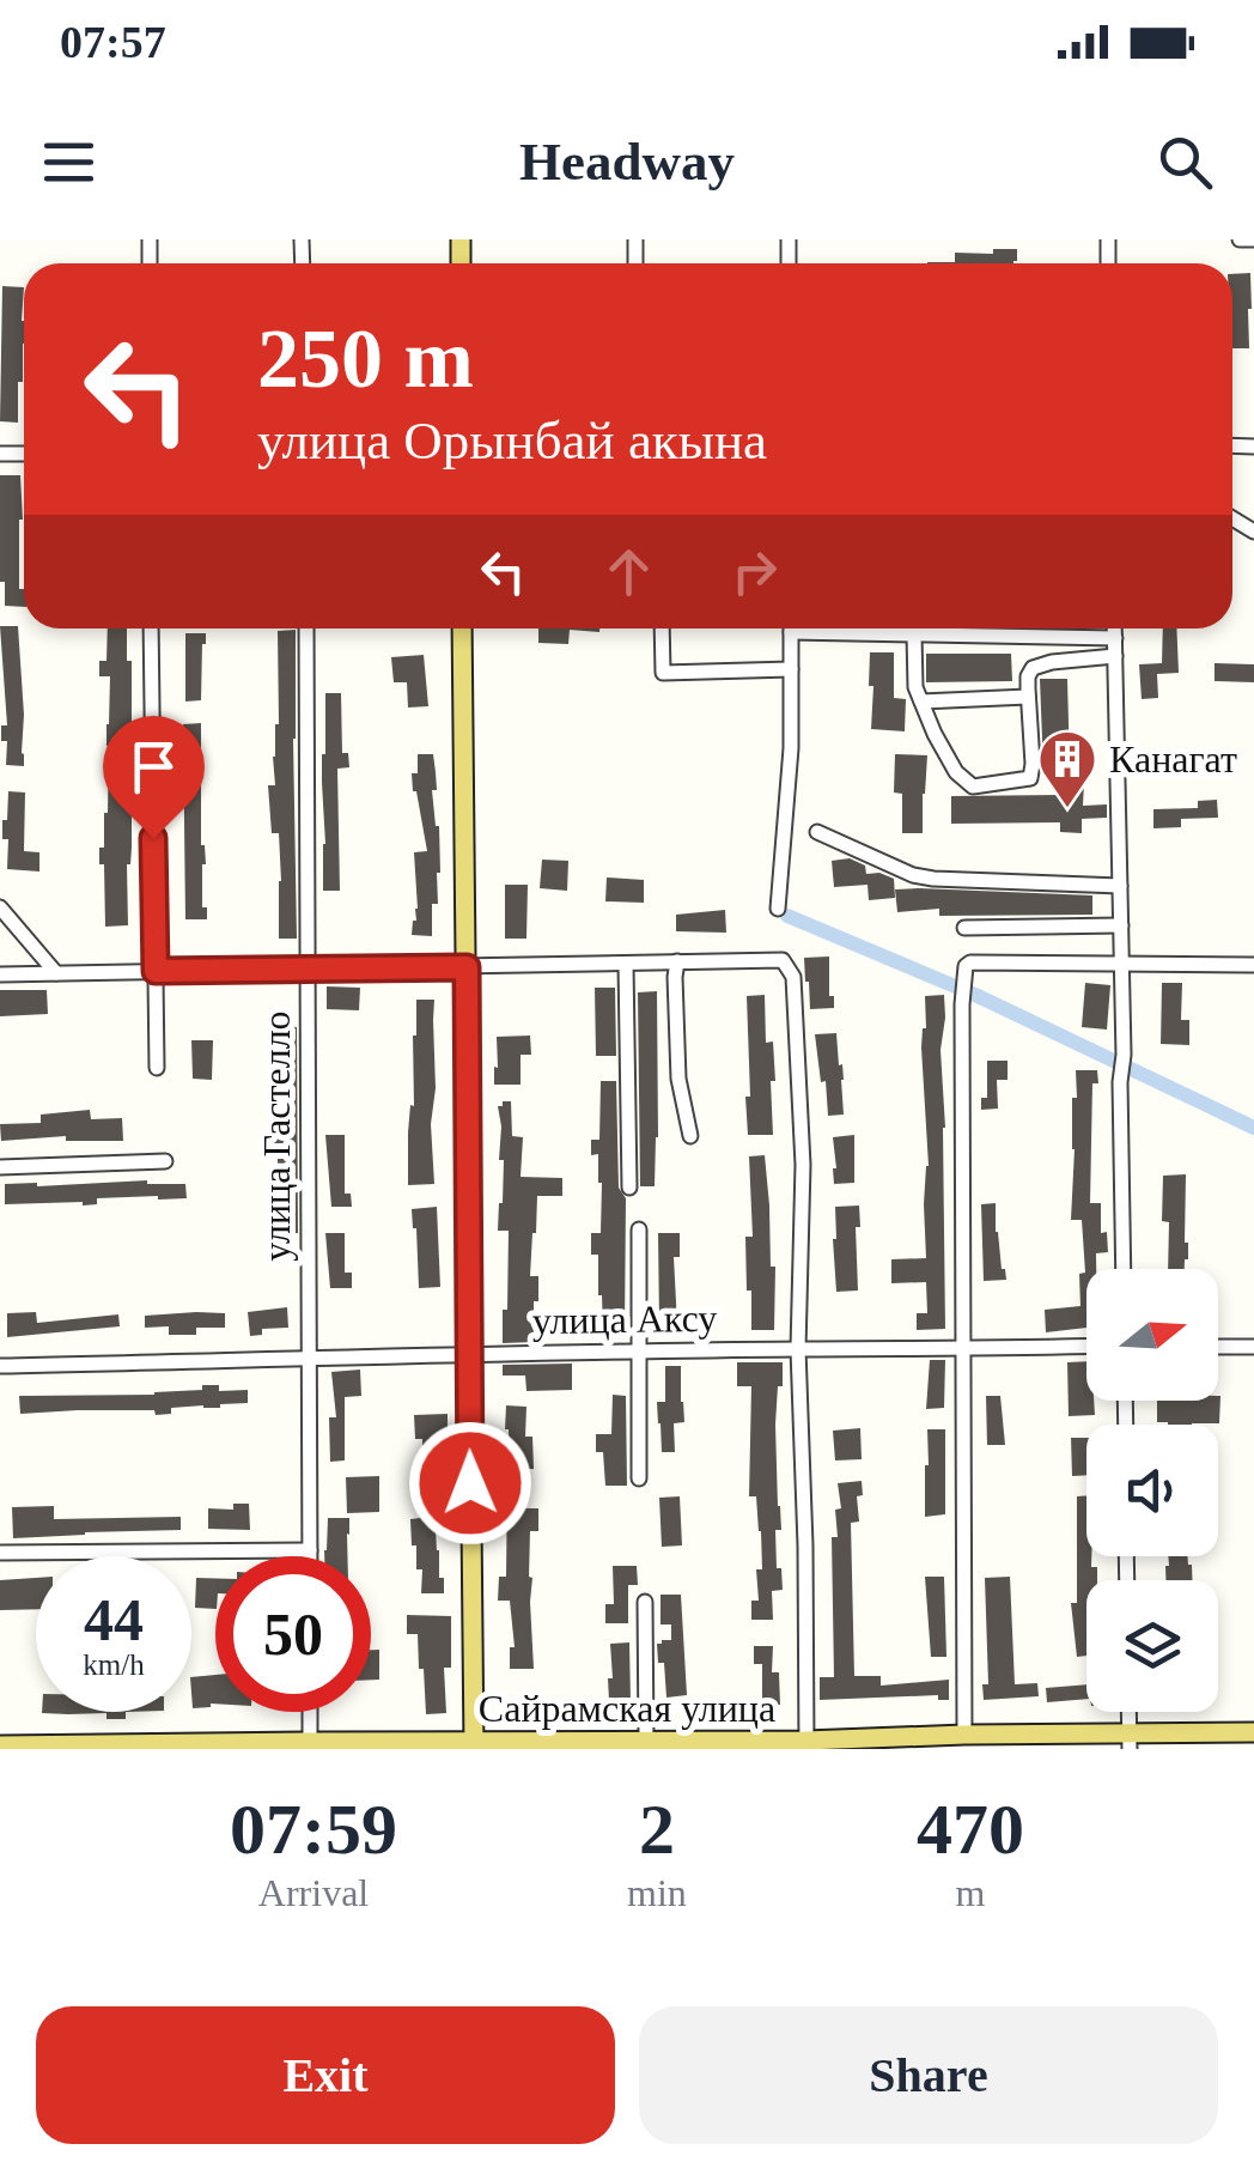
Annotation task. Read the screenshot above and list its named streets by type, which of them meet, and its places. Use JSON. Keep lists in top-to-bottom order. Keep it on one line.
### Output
{"streets":{"main road":["Сайрамская улица"],"street":["улица Гастелло","улица Аксу"]},"crossings":[["улица Гастелло","улица Аксу"]],"places":{"building":["Канагат"]},"north":"right","page":{"status":"07:57","header":"Headway","turn":["250 m","улица Орынбай акына"],"speed":"44 km/h","limit":"50","eta":["07:59","Arrival","2","min","470","m"],"buttons":["Exit","Share"]}}
